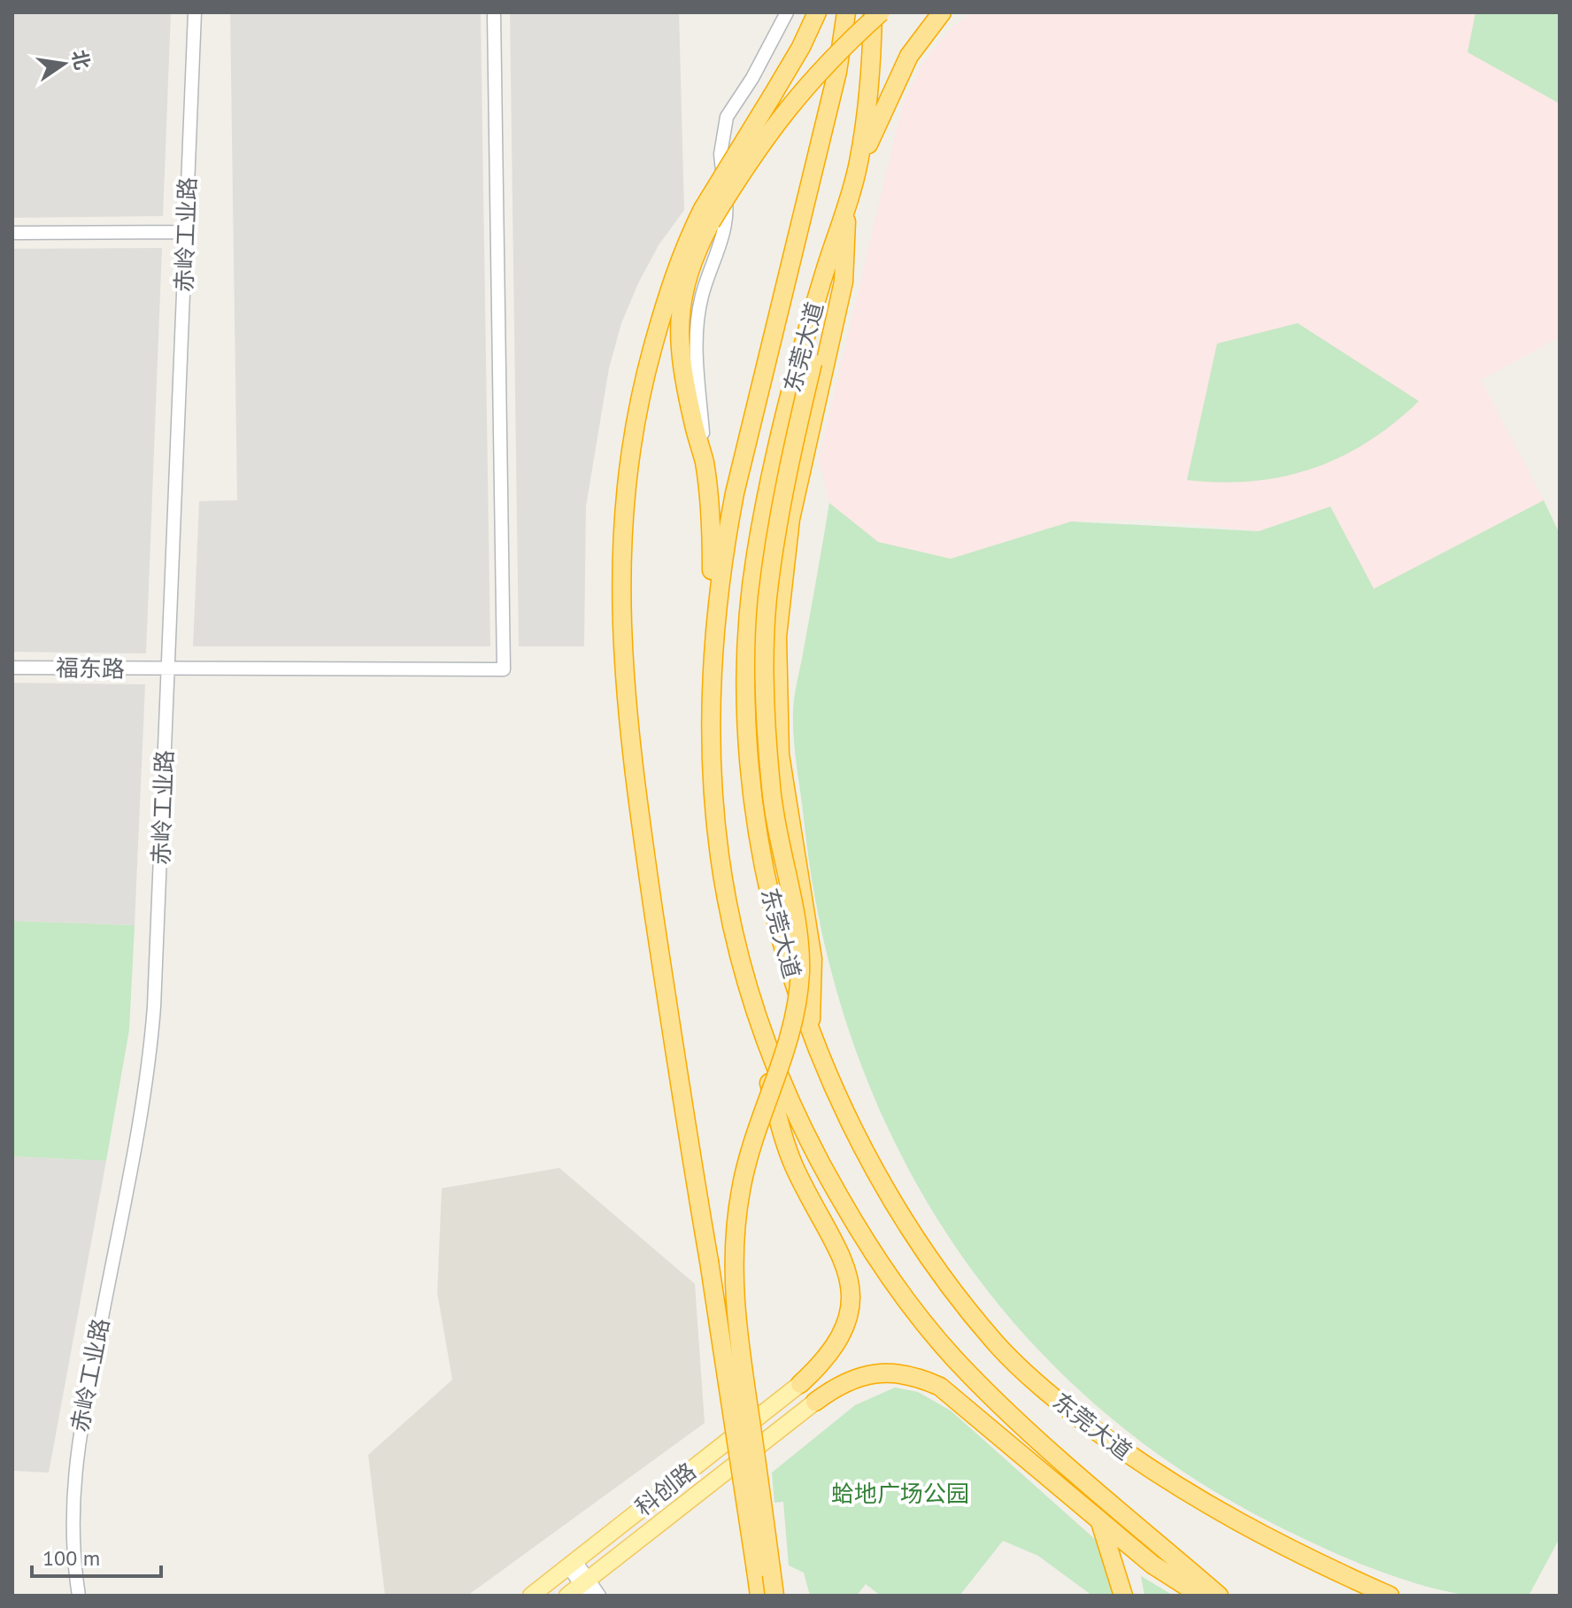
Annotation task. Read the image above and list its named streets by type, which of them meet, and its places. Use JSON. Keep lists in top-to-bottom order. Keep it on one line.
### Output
{"streets":{"highway":["东莞大道"],"main road":["科创路"],"street":["赤岭工业路","福东路"]},"crossings":[["赤岭工业路","福东路"]],"parks":["蛤地广场公园"],"scale_bar":"100 m","north":"right"}
